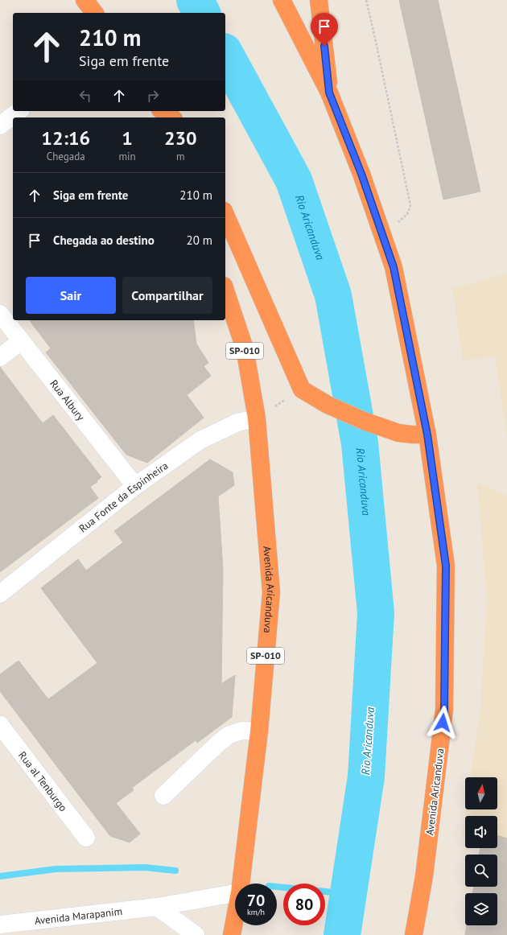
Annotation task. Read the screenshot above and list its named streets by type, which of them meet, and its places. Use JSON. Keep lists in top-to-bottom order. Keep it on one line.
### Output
{"streets":{"highway":["SP-010","Avenida Aricanduva"],"street":["Rua Albury","Rua Fonte da Espinheira","Rua al Tenburgo","Avenida Marapanim"]},"crossings":[["Rua Albury","Rua Fonte da Espinheira"],["Rua Fonte da Espinheira","Avenida Aricanduva"]],"water":["Rio Aricanduva"],"north":"top","page":{"turn":["210 m","Siga em frente"],"eta":["12:16","Chegada","1","min","230","m"],"list":[{"name":"Siga em frente","value":"210 m"},{"name":"Chegada ao destino","value":"20 m"}],"buttons":["Sair","Compartilhar"],"speed":"70 km/h","limit":"80"}}
